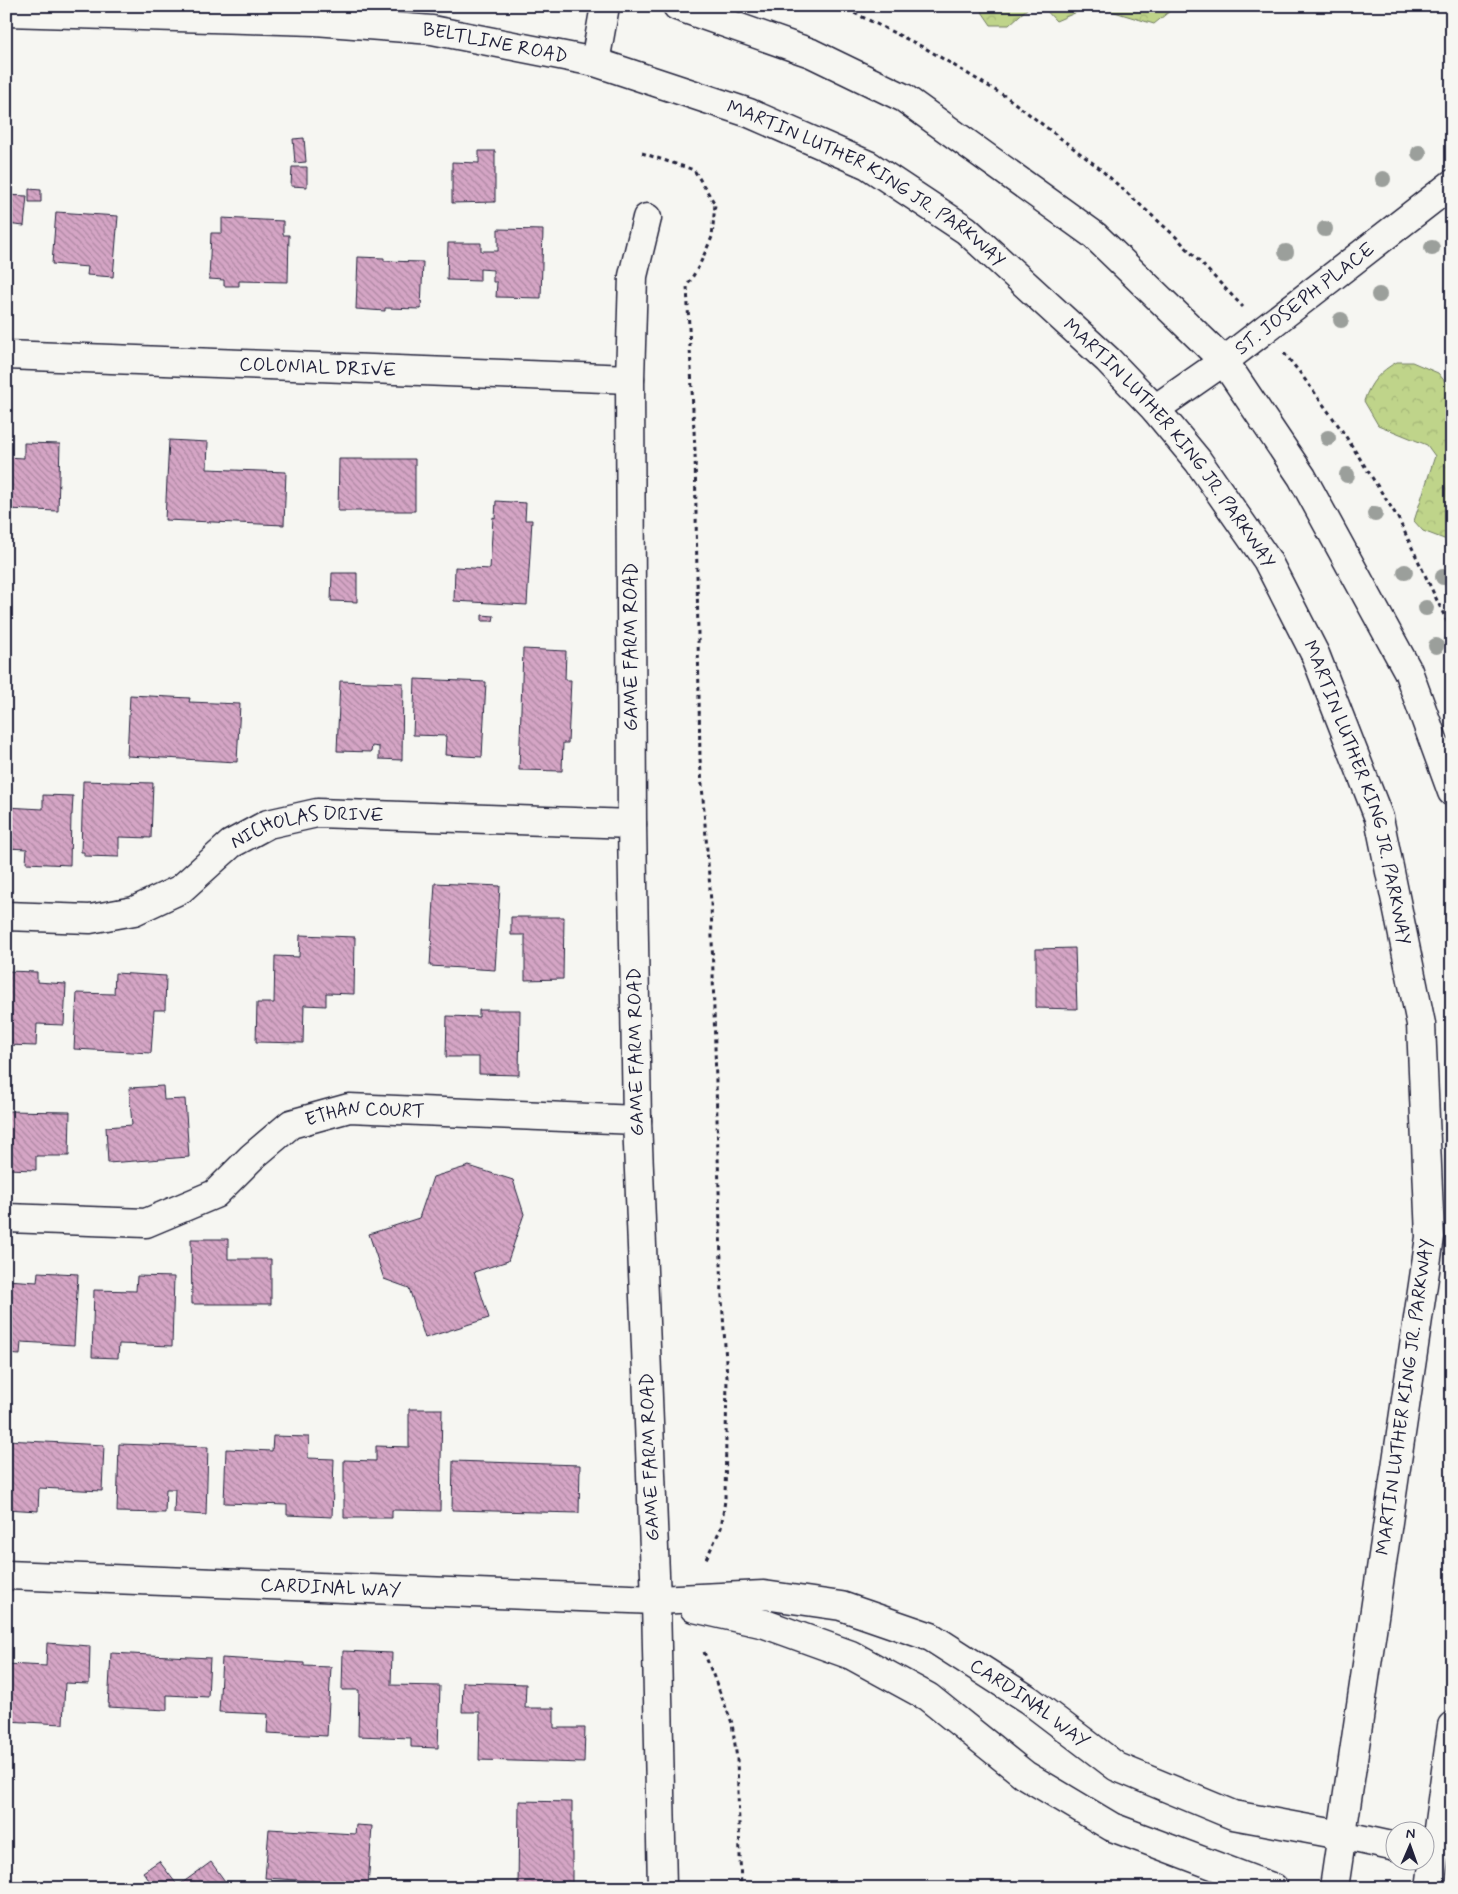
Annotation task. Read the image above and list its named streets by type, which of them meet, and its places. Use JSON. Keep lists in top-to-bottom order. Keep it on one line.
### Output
{"streets":{"street":["BELTLINE ROAD","MARTIN LUTHER KING JR. PARKWAY","ST. JOSEPH PLACE","COLONIAL DRIVE","GAME FARM ROAD","NICHOLAS DRIVE","ETHAN COURT","CARDINAL WAY"]},"crossings":[["BELTLINE ROAD","MARTIN LUTHER KING JR. PARKWAY"],["MARTIN LUTHER KING JR. PARKWAY","ST. JOSEPH PLACE"],["MARTIN LUTHER KING JR. PARKWAY","CARDINAL WAY"],["COLONIAL DRIVE","GAME FARM ROAD"],["GAME FARM ROAD","NICHOLAS DRIVE"],["GAME FARM ROAD","ETHAN COURT"],["GAME FARM ROAD","CARDINAL WAY"]],"north":"top"}
